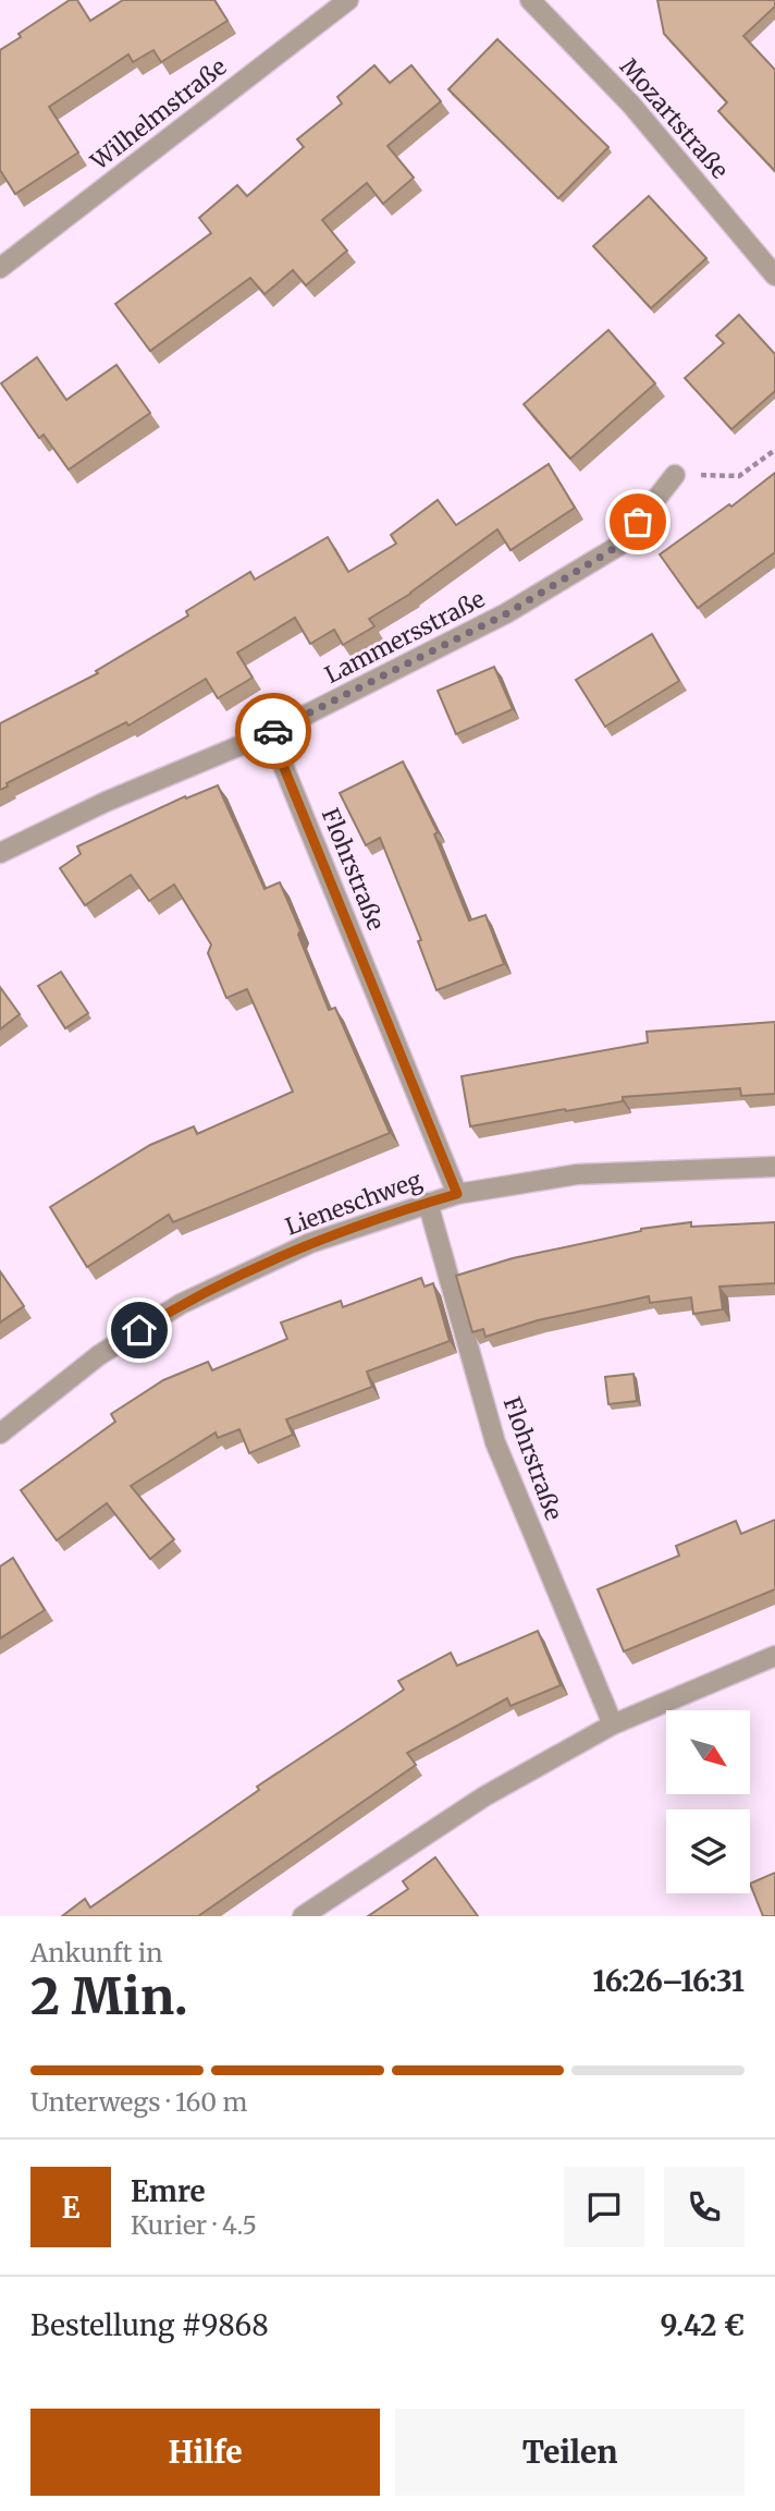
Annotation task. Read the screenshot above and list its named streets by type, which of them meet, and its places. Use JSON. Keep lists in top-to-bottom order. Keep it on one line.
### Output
{"streets":{"street":["Wilhelmstraße","Mozartstraße","Lammersstraße","Flohrstraße","Lieneschweg"]},"crossings":[["Lammersstraße","Flohrstraße"],["Flohrstraße","Lieneschweg"]],"north":"bottom right","page":{"heading":["2 Min.","Ankunft in","16:26–16:31"],"panel":["Emre","Kurier · 4.5","Bestellung #9868","9.42 €"],"bar":"Unterwegs · 160 m","round":"E","buttons":["Hilfe","Teilen"]}}
